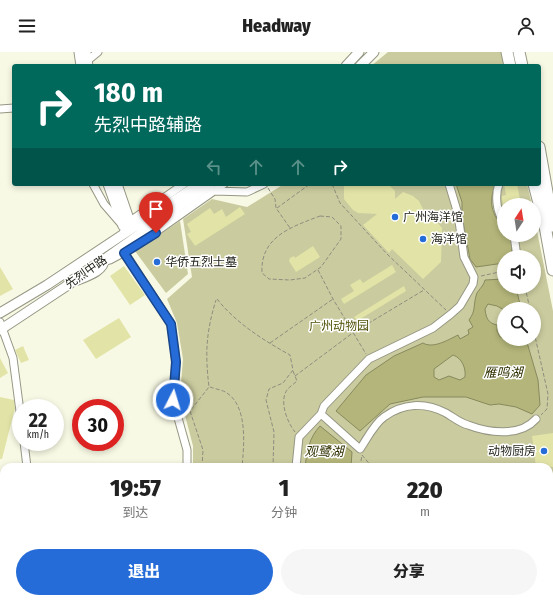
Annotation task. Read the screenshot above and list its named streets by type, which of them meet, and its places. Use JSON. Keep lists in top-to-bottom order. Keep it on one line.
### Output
{"streets":{"main road":["先烈中路"]},"water":["雁鸣湖","观鹭湖"],"parks":["广州动物园"],"places":["广州海洋馆","海洋馆","华侨五烈士墓","动物厨房"],"north":"top","page":{"header":"Headway","turn":["180 m","先烈中路辅路"],"speed":"22 km/h","limit":"30","eta":["19:57","到达","1","分钟","220","m"],"buttons":["退出","分享"]}}
